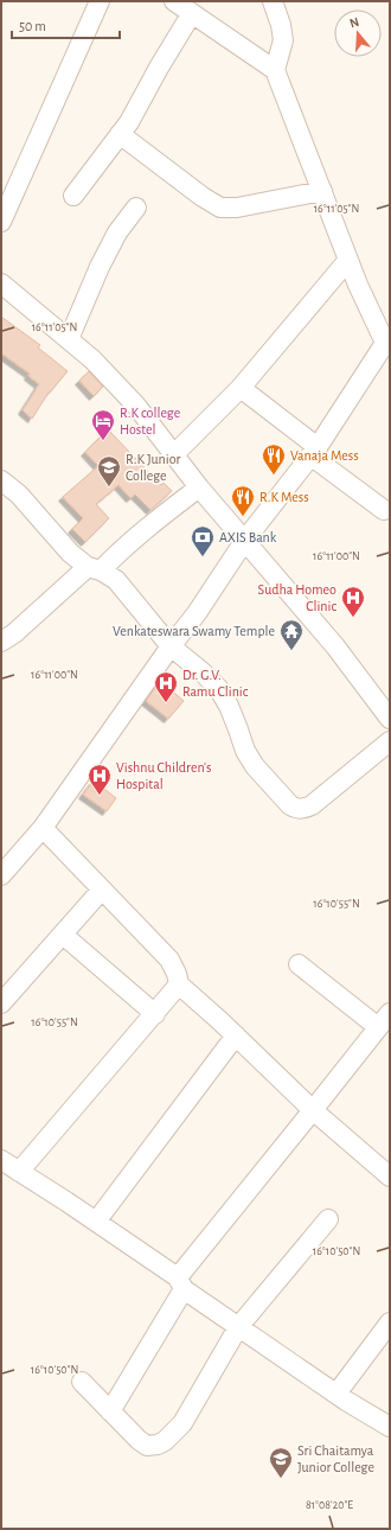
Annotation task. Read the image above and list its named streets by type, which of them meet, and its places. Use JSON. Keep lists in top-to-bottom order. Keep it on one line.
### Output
{"places":{"hotel":["R.K college Hostel"],"restaurant":["Vanaja Mess","R.K Mess"],"school or university":["R.K Junior College","Sri Chaitamya Junior College"],"bank":["AXIS Bank"],"hospital":["Sudha Homeo Clinic","Dr. G.V. Ramu Clinic","Vishnu Children's Hospital"],"temple":["Venkateswara Swamy Temple"]},"scale_bar":"50 m","north":"top","coordinates":["16°11'05\"N","16°11'00\"N","16°10'55\"N","16°10'50\"N","81°08'20\"E"]}
